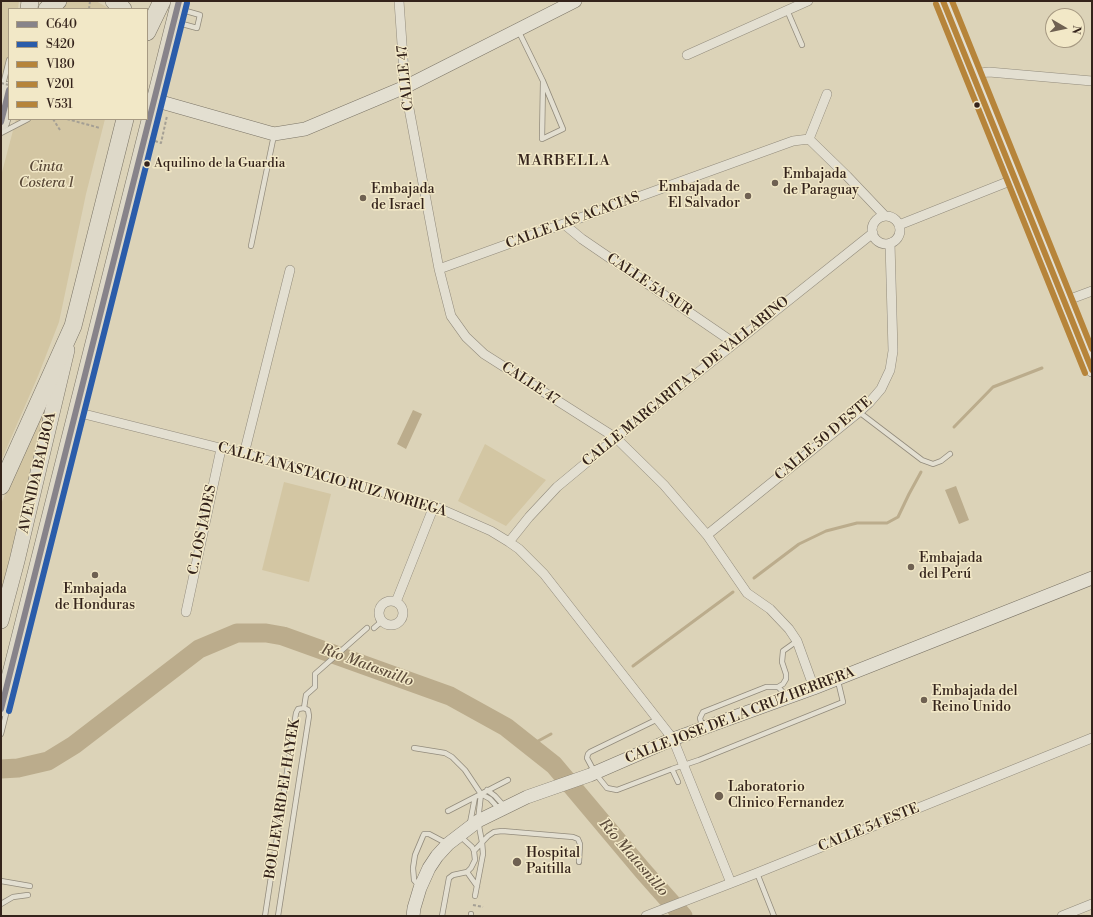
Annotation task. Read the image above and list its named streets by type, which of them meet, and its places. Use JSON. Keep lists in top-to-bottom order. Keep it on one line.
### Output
{"streets":{"highway":["AVENIDA BALBOA"],"street":["CALLE 47","CALLE LAS ACACIAS","CALLE 5A SUR","CALLE MARGARITA A. DE VALLARINO","CALLE 50 D ESTE","CALLE ANASTACIO RUIZ NORIEGA","C. LOS JADES","CALLE JOSE DE LA CRUZ HERRERA","CALLE 54 ESTE"],"lane":["BOULEVARD EL HAYEK"]},"crossings":[["CALLE 47","CALLE LAS ACACIAS"],["CALLE 47","CALLE MARGARITA A. DE VALLARINO"],["CALLE 47","CALLE 50 D ESTE"],["CALLE 47","CALLE JOSE DE LA CRUZ HERRERA"],["CALLE LAS ACACIAS","CALLE 5A SUR"],["CALLE 5A SUR","CALLE MARGARITA A. DE VALLARINO"],["CALLE MARGARITA A. DE VALLARINO","CALLE 50 D ESTE"],["CALLE MARGARITA A. DE VALLARINO","CALLE ANASTACIO RUIZ NORIEGA"],["AVENIDA BALBOA","CALLE ANASTACIO RUIZ NORIEGA"],["CALLE ANASTACIO RUIZ NORIEGA","C. LOS JADES"],["CALLE ANASTACIO RUIZ NORIEGA","CALLE JOSE DE LA CRUZ HERRERA"],["CALLE ANASTACIO RUIZ NORIEGA","CALLE 54 ESTE"]],"districts":["MARBELLA"],"water":["Río Matasnillo"],"parks":["Cinta Costera 1"],"places":["Aquilino de la Guardia","Embajada de Paraguay","Embajada de El Salvador","Embajada de Israel","Embajada del Perú","Embajada de Honduras","Embajada del Reino Unido","Laboratorio Clinico Fernandez","Hospital Paitilla"],"lines":["transit line C640","transit line V180","transit line V531","transit line S420","transit line V201"],"legend":["C640","S420","V180","V201","V531"],"north":"right"}
